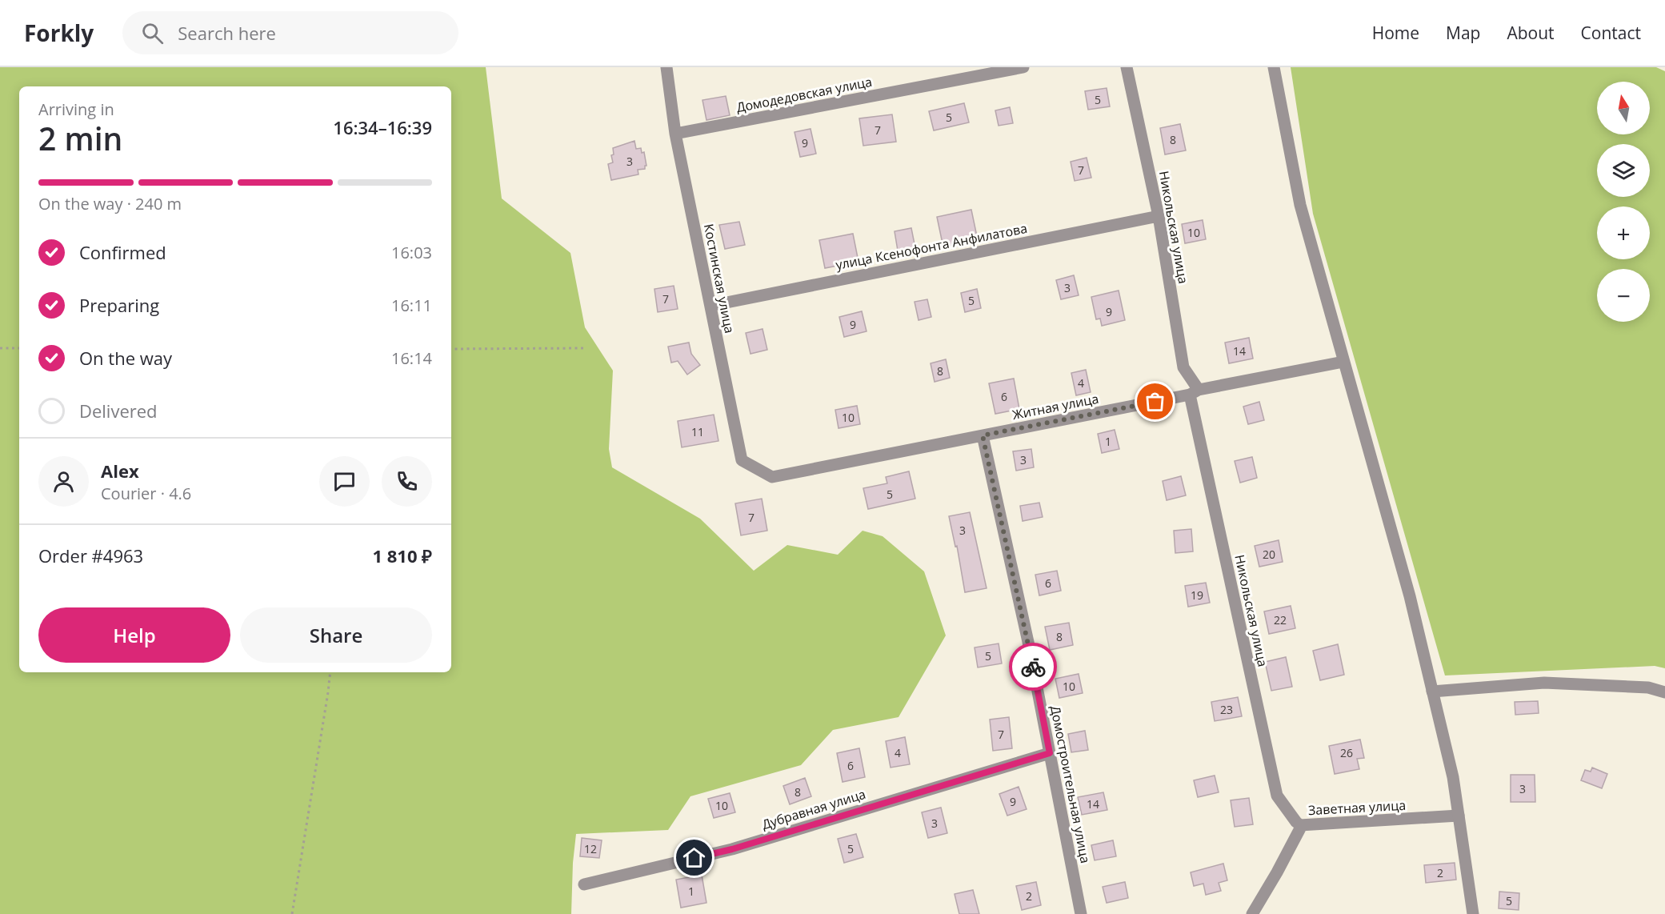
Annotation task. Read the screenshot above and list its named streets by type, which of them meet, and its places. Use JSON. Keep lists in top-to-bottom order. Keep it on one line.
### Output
{"streets":{"street":["Домодедовская улица","Никольская улица","улица Ксенофонта Анфилатова","Костинская улица","Житная улица","Домостроительная улица","Заветная улица","Дубравная улица"]},"crossings":[["Домодедовская улица","Костинская улица"],["Никольская улица","улица Ксенофонта Анфилатова"],["Никольская улица","Житная улица"],["Никольская улица","Заветная улица"],["улица Ксенофонта Анфилатова","Костинская улица"],["Костинская улица","Житная улица"],["Житная улица","Домостроительная улица"],["Домостроительная улица","Дубравная улица"]],"house_numbers":["5","5","7","8","9","3","7","10","3","7","5","9","9","14","8","4","6","10","11","1","3","5","7","3","20","6","19","22","8","5","10","23","7","4","26","6","3","8","9","14","10","3","12","5","2","1","2","5"],"north":"top","page":{"header":"Forkly","search":"Search here","nav":["Home","Map","About","Contact"],"map_buttons":["+","−"],"heading":["2 min","Arriving in","16:34–16:39"],"panel":["Alex","Courier · 4.6","Order #4963","1 810 ₽"],"bar":"On the way · 240 m","list":[["Confirmed","16:03"],["Preparing","16:11"],["On the way","16:14"],"Delivered"],"buttons":["Help","Share"]}}
